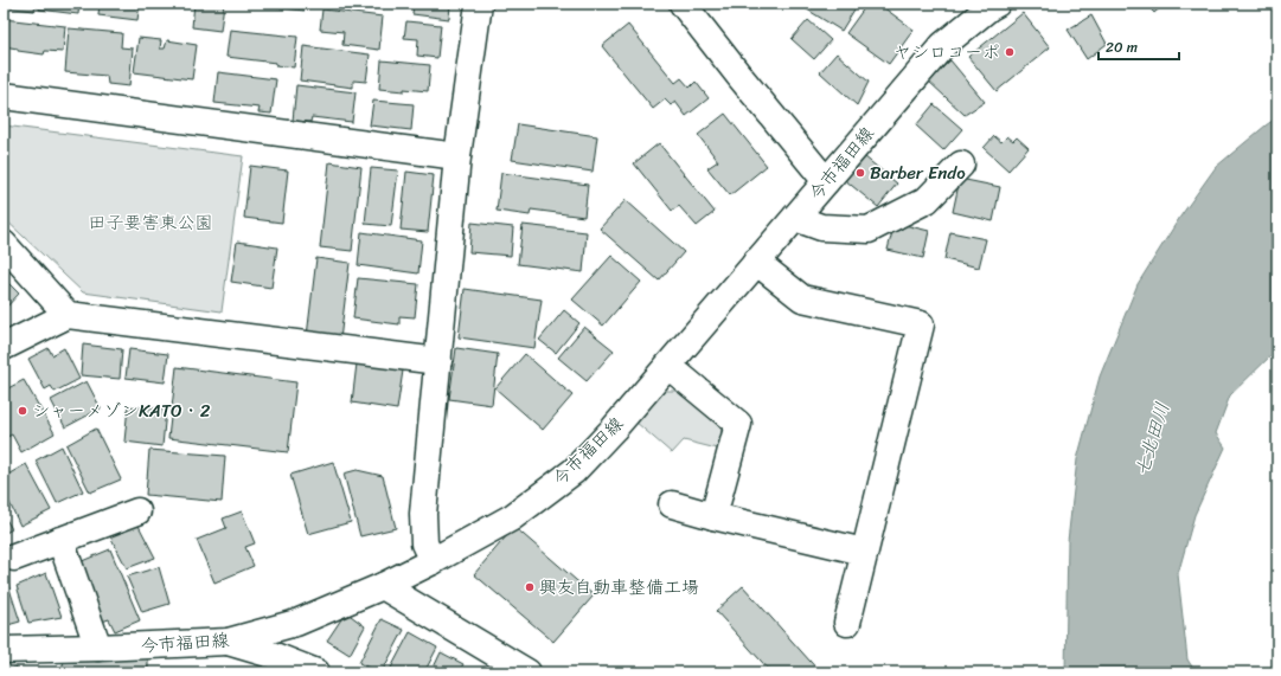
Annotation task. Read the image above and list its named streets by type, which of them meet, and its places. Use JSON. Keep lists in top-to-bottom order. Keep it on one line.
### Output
{"streets":{"street":["今市福田線"]},"water":["七北田川"],"parks":["田子要害東公園"],"places":["ヤシロコーポ","Barber Endo","シャーメゾンKATO・2","興友自動車整備工場"],"scale_bar":"20 m"}
